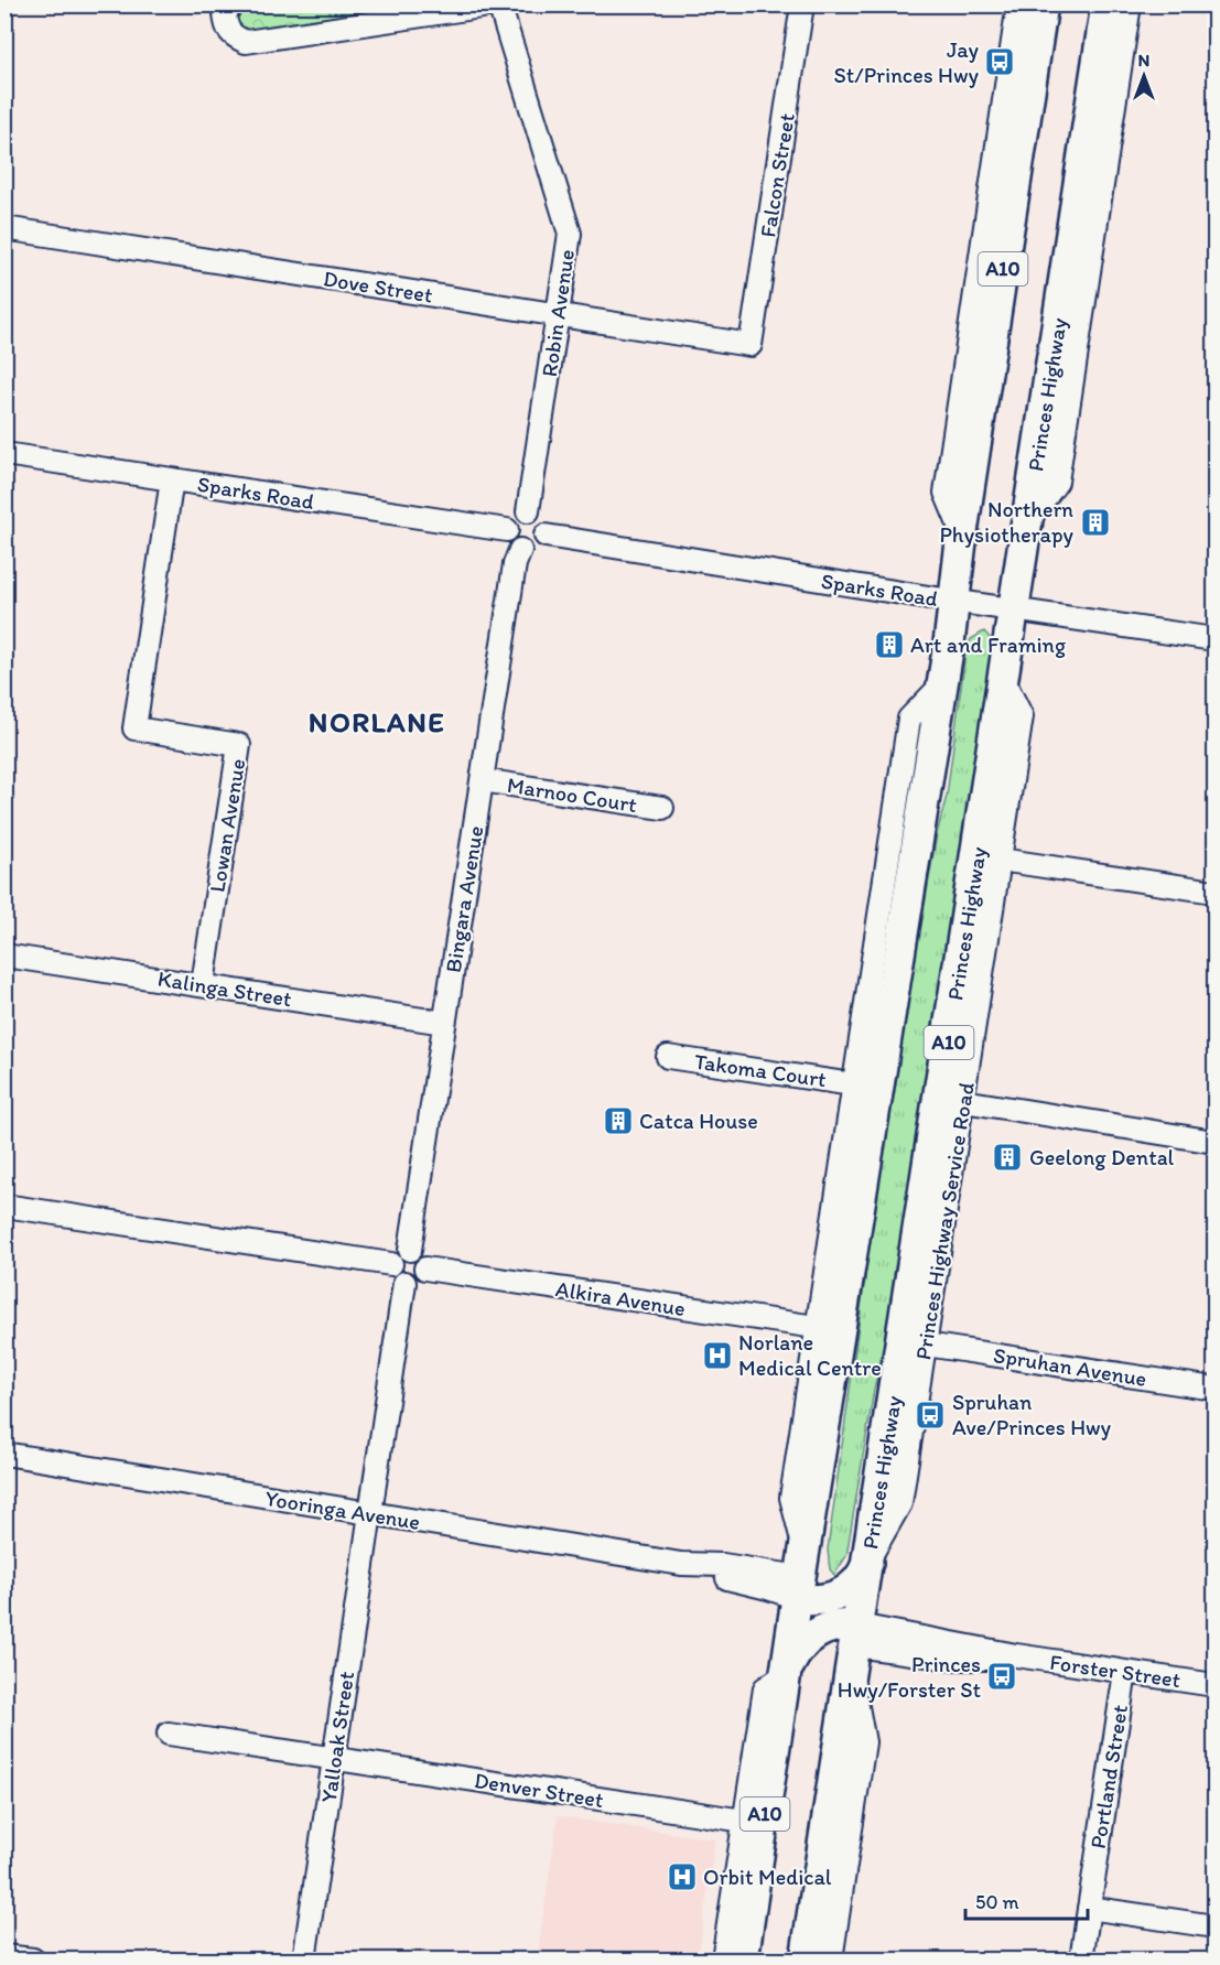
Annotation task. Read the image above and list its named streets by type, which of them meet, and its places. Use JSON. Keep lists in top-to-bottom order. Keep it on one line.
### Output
{"streets":{"highway":["A10","Princes Highway"],"street":["Falcon Street","Dove Street","Robin Avenue","Sparks Road","Marnoo Court","Lowan Avenue","Bingara Avenue","Kalinga Street","Takoma Court","Princes Highway Service Road","Alkira Avenue","Spruhan Avenue","Yooringa Avenue","Forster Street","Yalloak Street","Portland Street","Denver Street"]},"crossings":[["Falcon Street","Dove Street"],["A10","Sparks Road"],["A10","Yooringa Avenue"],["Dove Street","Robin Avenue"],["Robin Avenue","Sparks Road"],["Robin Avenue","Bingara Avenue"],["Princes Highway","Sparks Road"],["Princes Highway","Princes Highway Service Road"],["Princes Highway","Forster Street"],["Sparks Road","Lowan Avenue"],["Sparks Road","Bingara Avenue"],["Marnoo Court","Bingara Avenue"],["Lowan Avenue","Kalinga Street"],["Bingara Avenue","Kalinga Street"],["Bingara Avenue","Alkira Avenue"],["Princes Highway Service Road","Spruhan Avenue"],["Yooringa Avenue","Yalloak Street"],["Forster Street","Portland Street"],["Yalloak Street","Denver Street"]],"districts":["NORLANE"],"places":{"bus stop":["Jay St/Princes Hwy","Spruhan Ave/Princes Hwy","Princes Hwy/Forster St"],"building":["Northern Physiotherapy","Art and Framing","Catca House","Geelong Dental"],"hospital":["Norlane Medical Centre","Orbit Medical"]},"scale_bar":"50 m","north":"top"}
